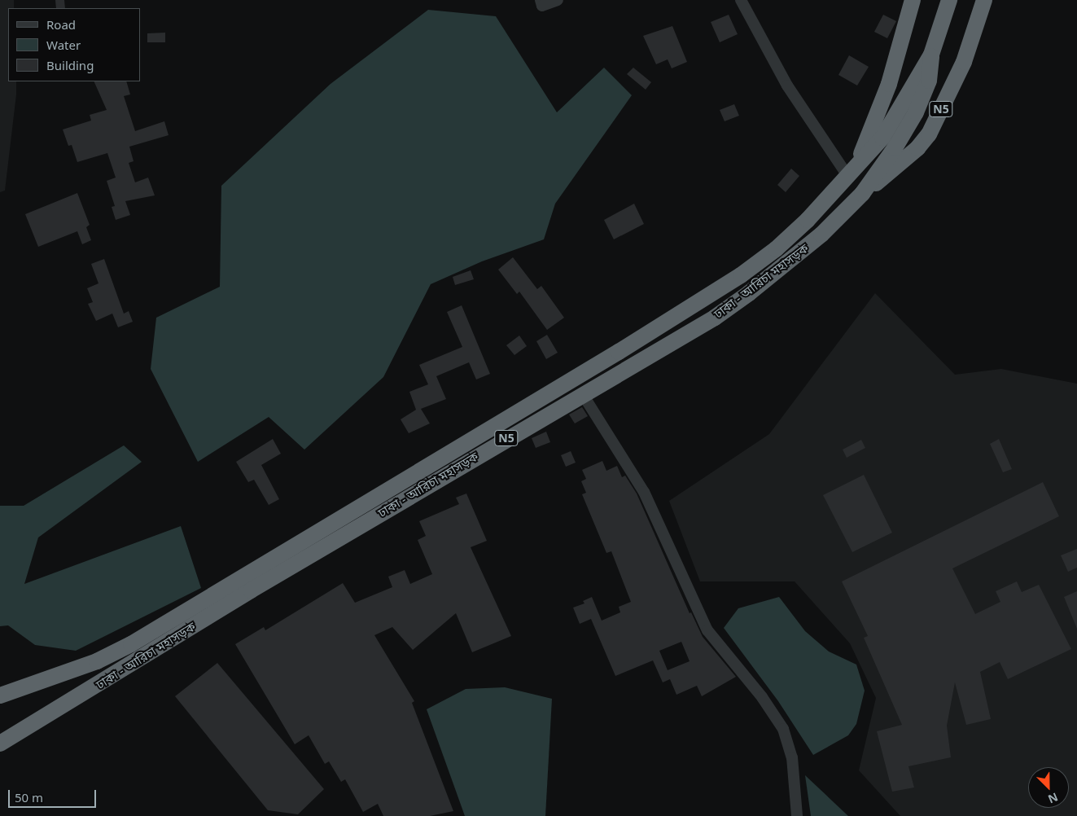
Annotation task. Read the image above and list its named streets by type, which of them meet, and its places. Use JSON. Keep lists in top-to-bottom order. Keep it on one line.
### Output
{"streets":{"highway":["N5","ঢাকা - আরিচা মহাসড়ক"]},"crossings":[["N5","ঢাকা - আরিচা মহাসড়ক"]],"legend":["Road","Water","Building"],"scale_bar":"50 m","north":"bottom right"}
